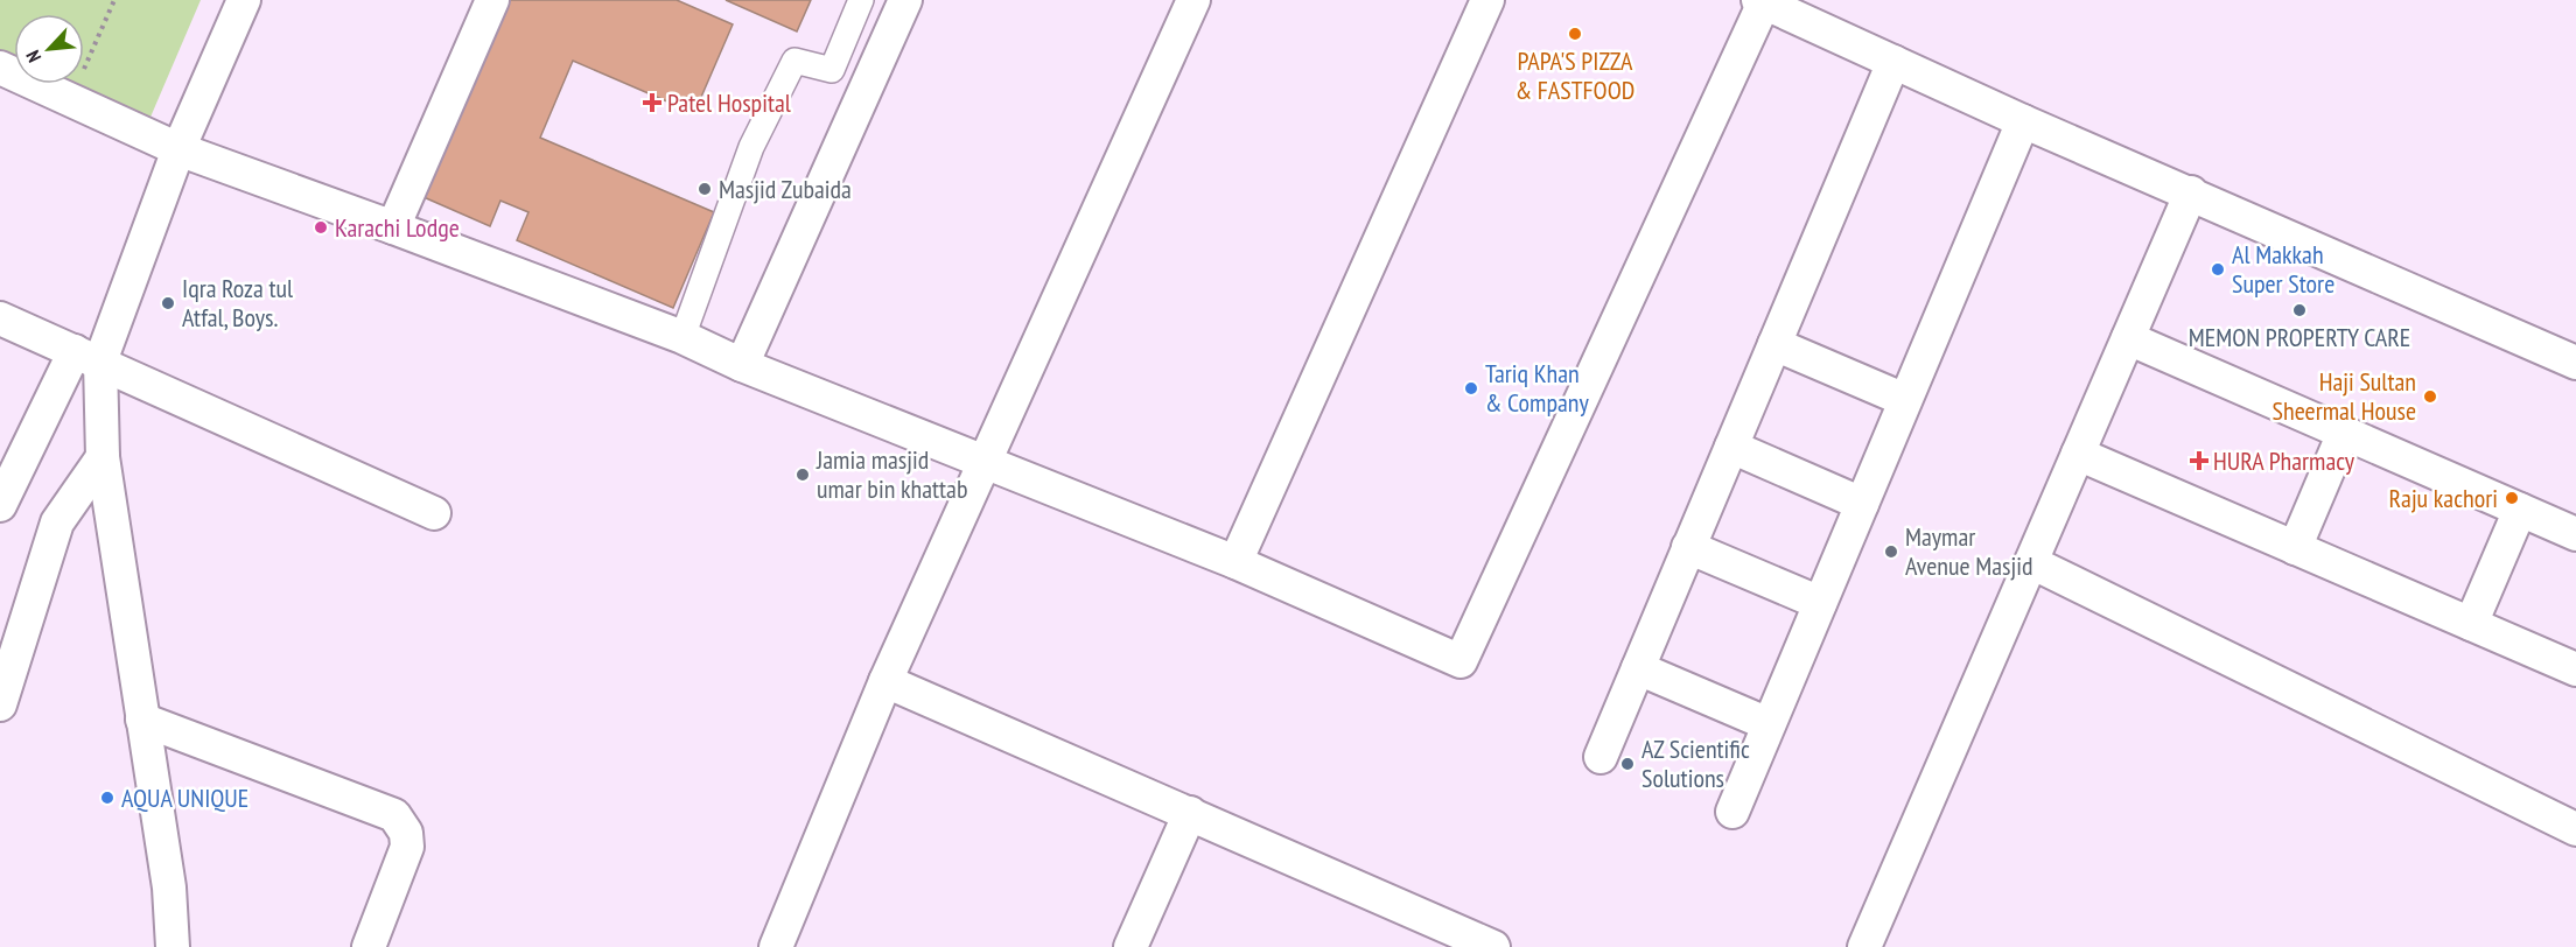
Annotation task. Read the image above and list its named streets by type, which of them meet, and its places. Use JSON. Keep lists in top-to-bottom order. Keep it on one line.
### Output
{"places":{"other":["PAPA'S PIZZA & FASTFOOD","Masjid Zubaida","Karachi Lodge","Al Makkah Super Store","Iqra Roza tul Atfal, Boys.","MEMON PROPERTY CARE","Tariq Khan & Company","Haji Sultan Sheermal House","Jamia masjid umar bin khattab","Raju kachori","Maymar Avenue Masjid","AZ Scientific Solutions","AQUA UNIQUE"],"health":["Patel Hospital","HURA Pharmacy"]},"north":"bottom left"}
